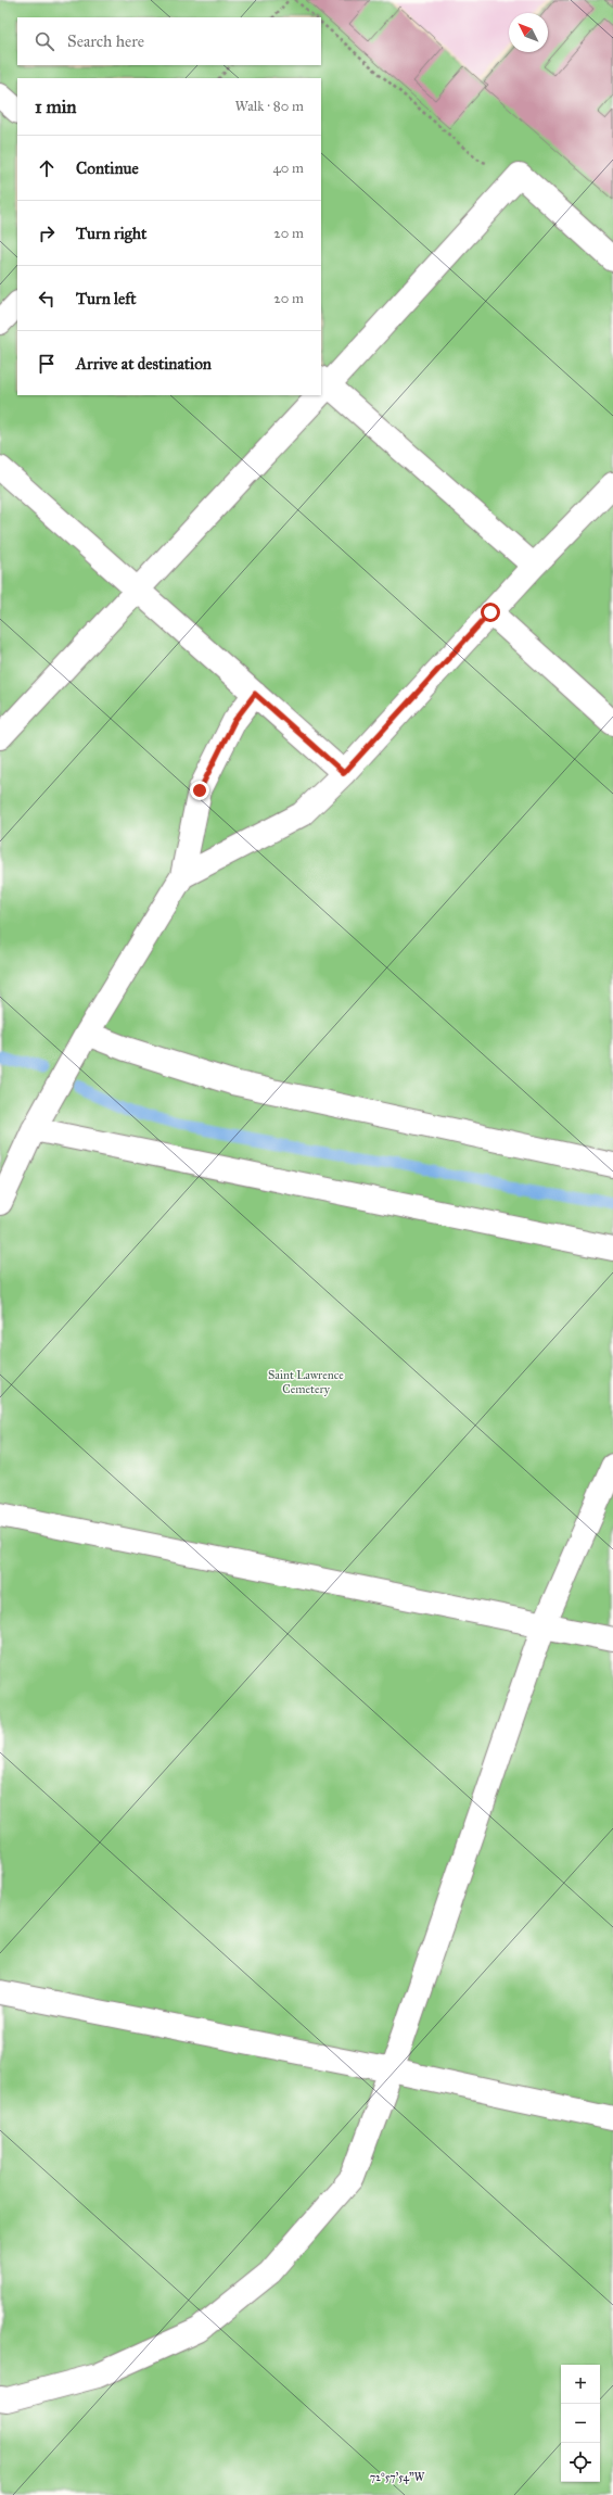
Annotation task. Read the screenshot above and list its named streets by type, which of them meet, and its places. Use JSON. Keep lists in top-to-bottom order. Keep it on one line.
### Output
{"parks":["Saint Lawrence Cemetery"],"north":"top left","page":{"search":"Search here","heading":["1 min","Walk · 80 m"],"list":[["Continue","40 m"],["Turn right","20 m"],["Turn left","20 m"],"Arrive at destination"],"map_buttons":["+","−"]},"coordinates":["72°57'54\"W"]}
